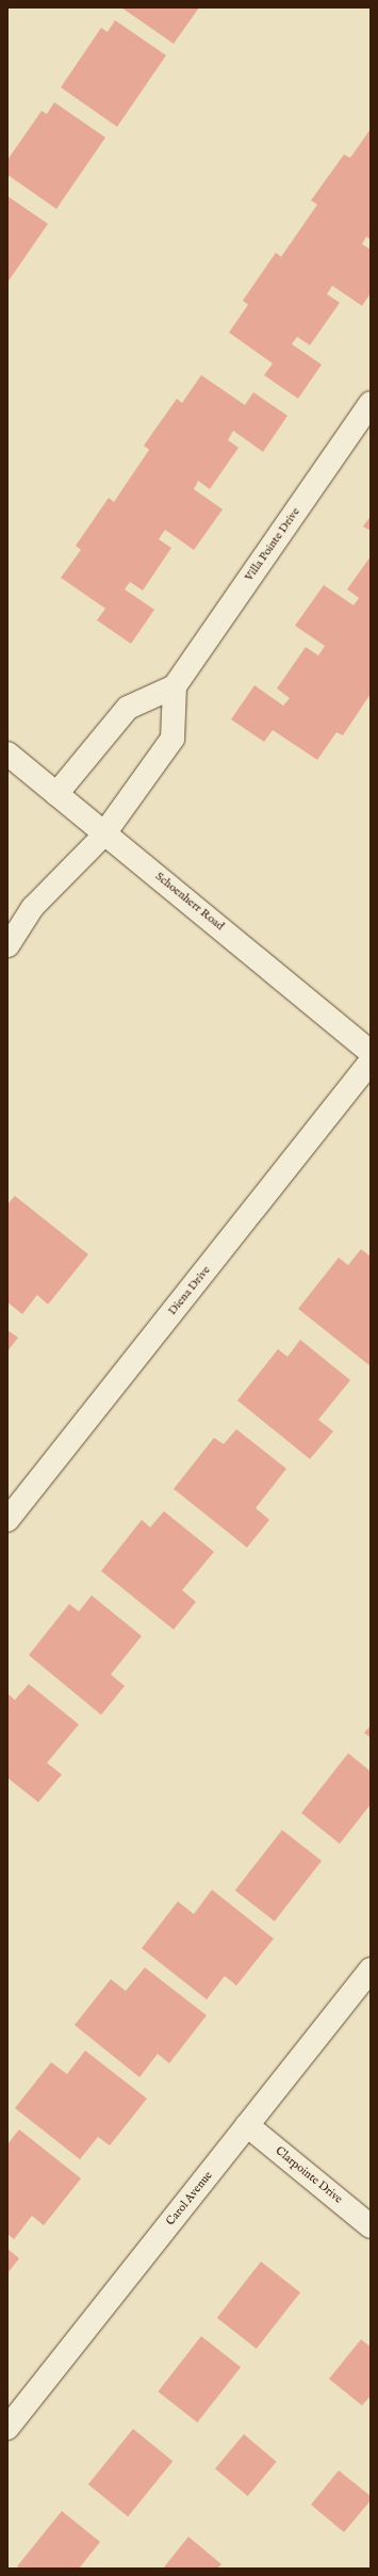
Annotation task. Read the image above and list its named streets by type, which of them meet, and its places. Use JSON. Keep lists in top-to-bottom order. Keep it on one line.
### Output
{"streets":{"street":["Villa Pointe Drive","Schoenherr Road","Diena Drive","Clarpointe Drive","Carol Avenue"]},"crossings":[["Clarpointe Drive","Carol Avenue"]]}
